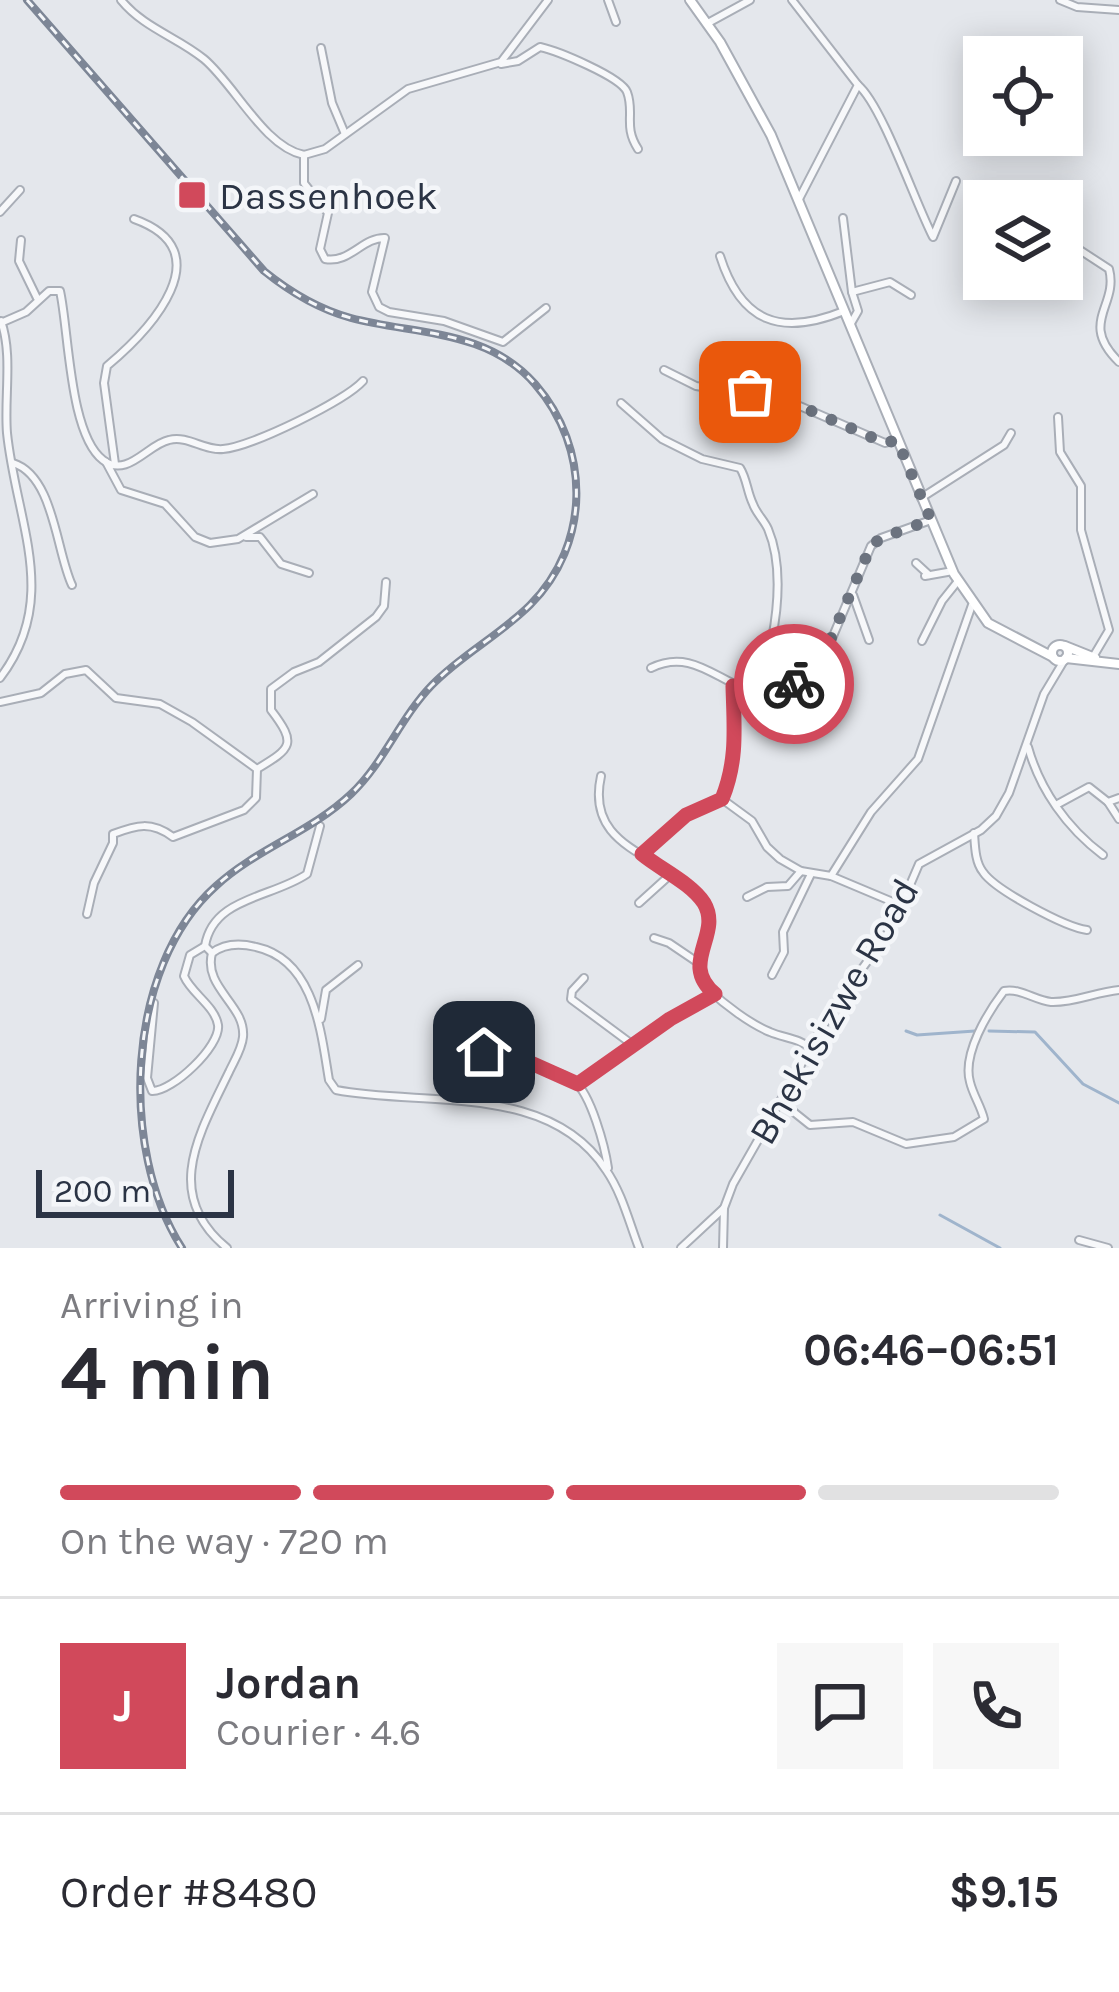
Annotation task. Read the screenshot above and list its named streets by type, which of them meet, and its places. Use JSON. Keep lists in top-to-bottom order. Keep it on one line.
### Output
{"streets":{"street":["Bhekisizwe Road"]},"places":{"transit":["Dassenhoek"]},"scale_bar":"200 m","page":{"scale":"200 m","heading":["4 min","Arriving in","06:46–06:51"],"panel":["Jordan","Courier · 4.6","Order #8480","$9.15"],"bar":"On the way · 720 m","round":"J"}}
